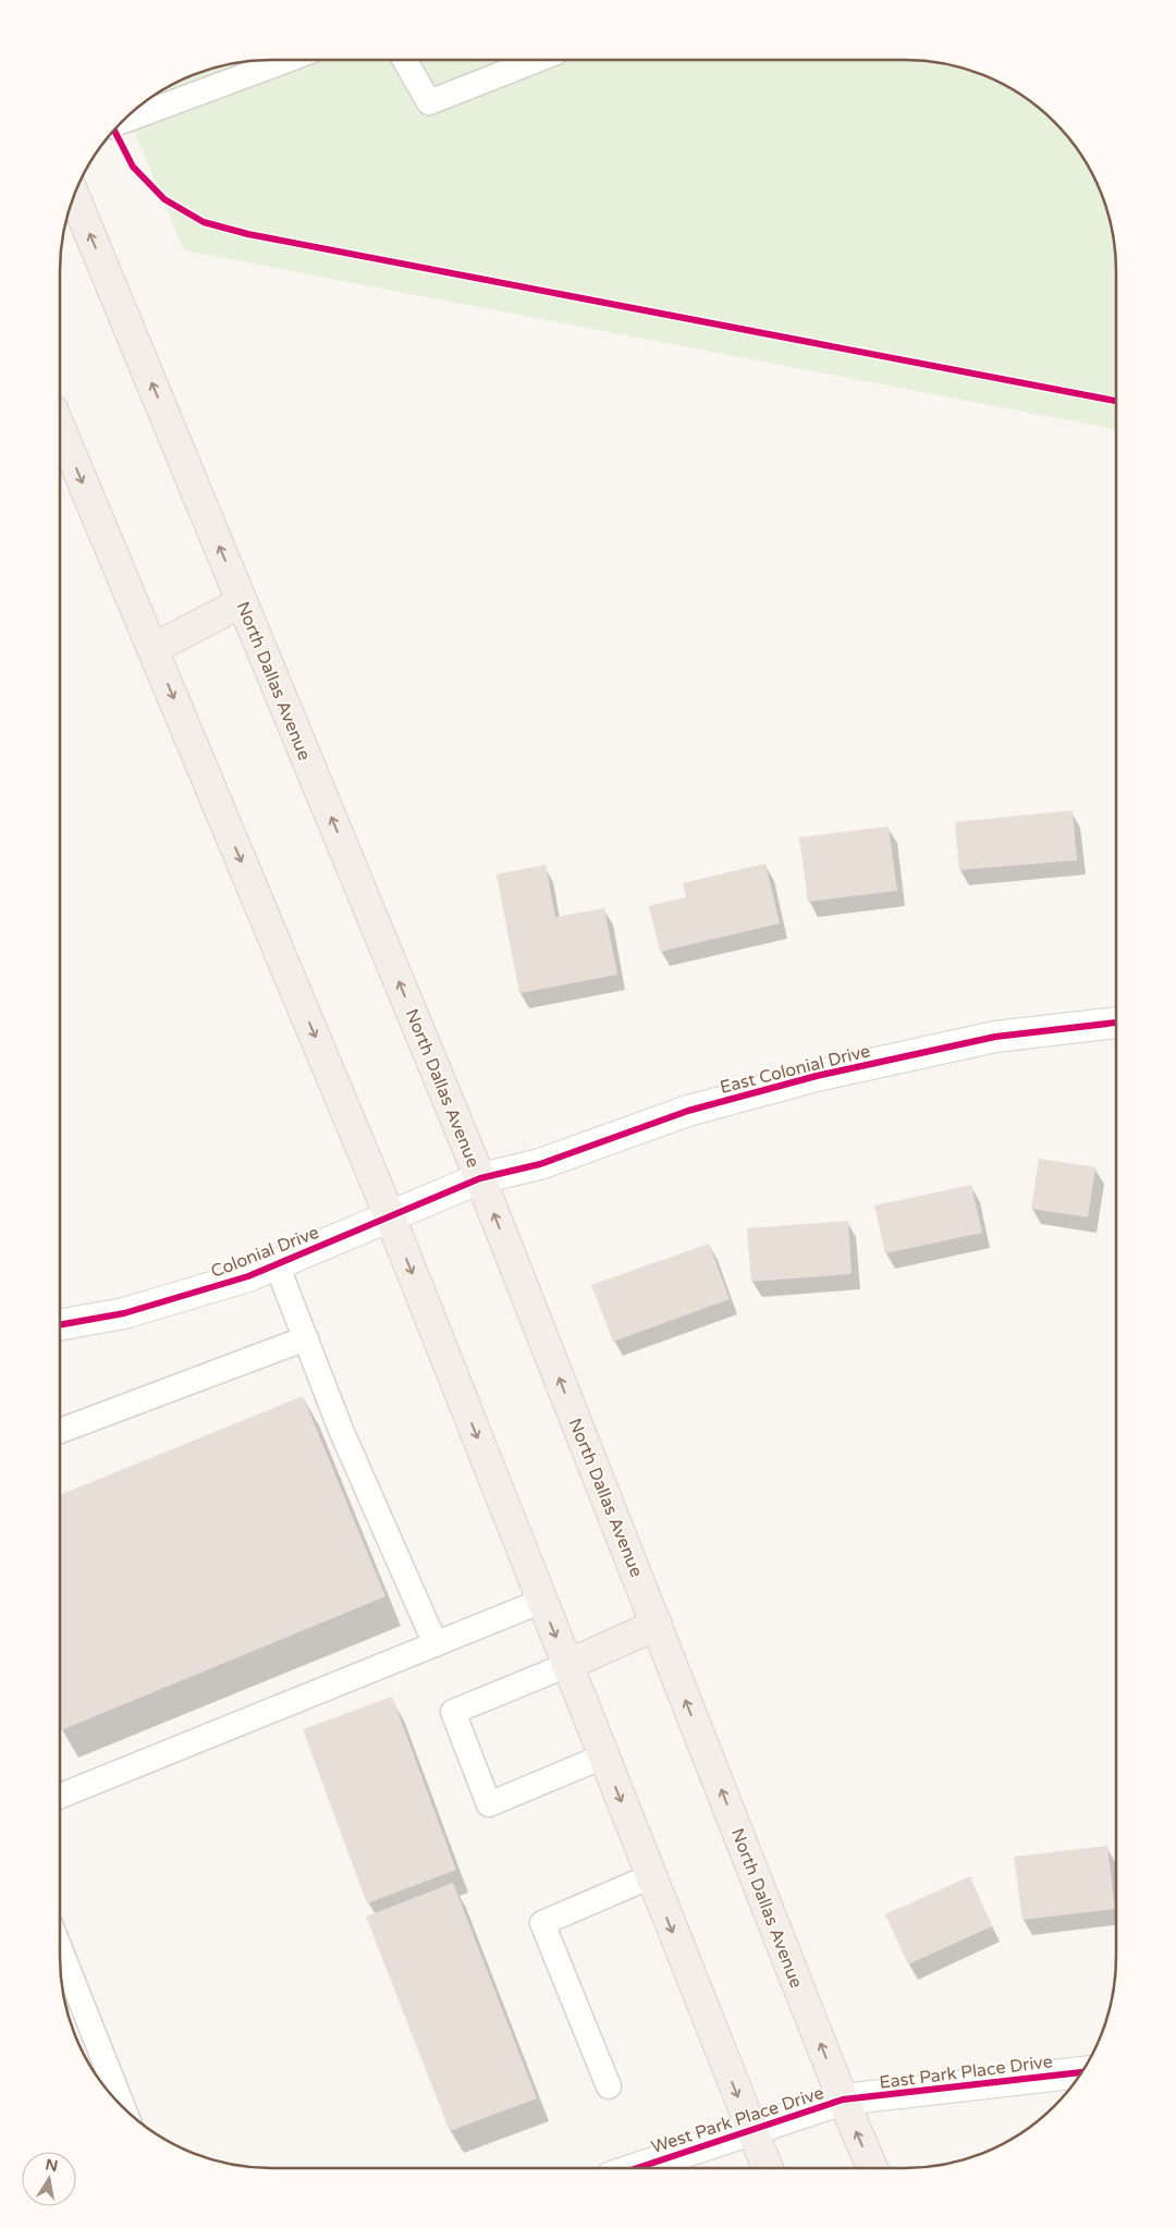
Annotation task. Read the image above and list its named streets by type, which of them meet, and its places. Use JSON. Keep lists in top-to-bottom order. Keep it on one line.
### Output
{"streets":{"main road":["North Dallas Avenue"],"street":["East Colonial Drive","Colonial Drive","East Park Place Drive","West Park Place Drive"]},"crossings":[["North Dallas Avenue","East Colonial Drive"],["North Dallas Avenue","Colonial Drive"],["North Dallas Avenue","East Park Place Drive"],["North Dallas Avenue","West Park Place Drive"],["East Colonial Drive","Colonial Drive"],["East Park Place Drive","West Park Place Drive"]],"north":"top"}
